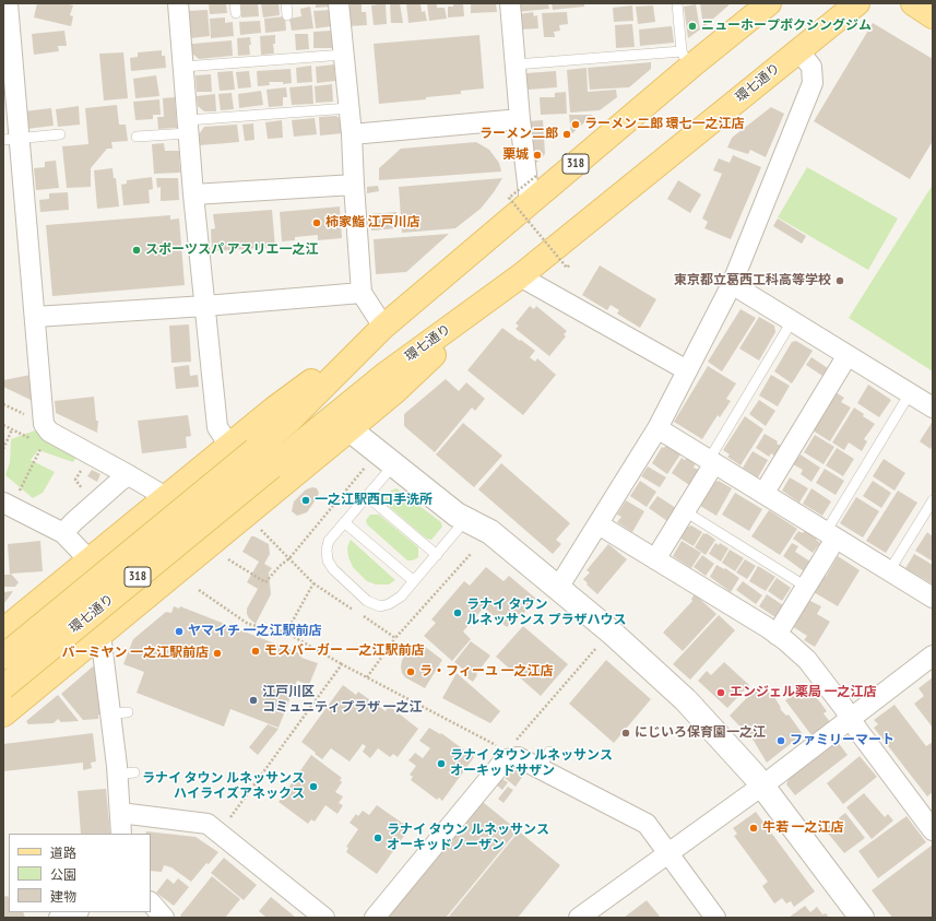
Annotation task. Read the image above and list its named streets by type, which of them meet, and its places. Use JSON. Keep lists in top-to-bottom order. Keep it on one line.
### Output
{"streets":{"main road":["環七通り","318"]},"places":["ニューホープボクシングジム","ラーメン二郎 環七一之江店","ラーメン二郎","栗城","柿家鮨 江戸川店","スポーツスパ アスリエ一之江","東京都立葛西工科高等学校","一之江駅西口手洗所","ラナイ タウン ルネッサンス プラザハウス","ヤマイチ 一之江駅前店","モスバーガー 一之江駅前店","バーミヤン 一之江駅前店","ラ・フィーユ 一之江店","エンジェル薬局 一之江店","江戸川区 コミュニティプラザ 一之江","にじいろ保育園一之江","ファミリーマート","ラナイ タウン ルネッサンス オーキッドサザン","ラナイ タウン ルネッサンス ハイライズアネックス","牛若 一之江店","ラナイ タウン ルネッサンス オーキッドノーザン"],"legend":["道路","公園","建物"]}
